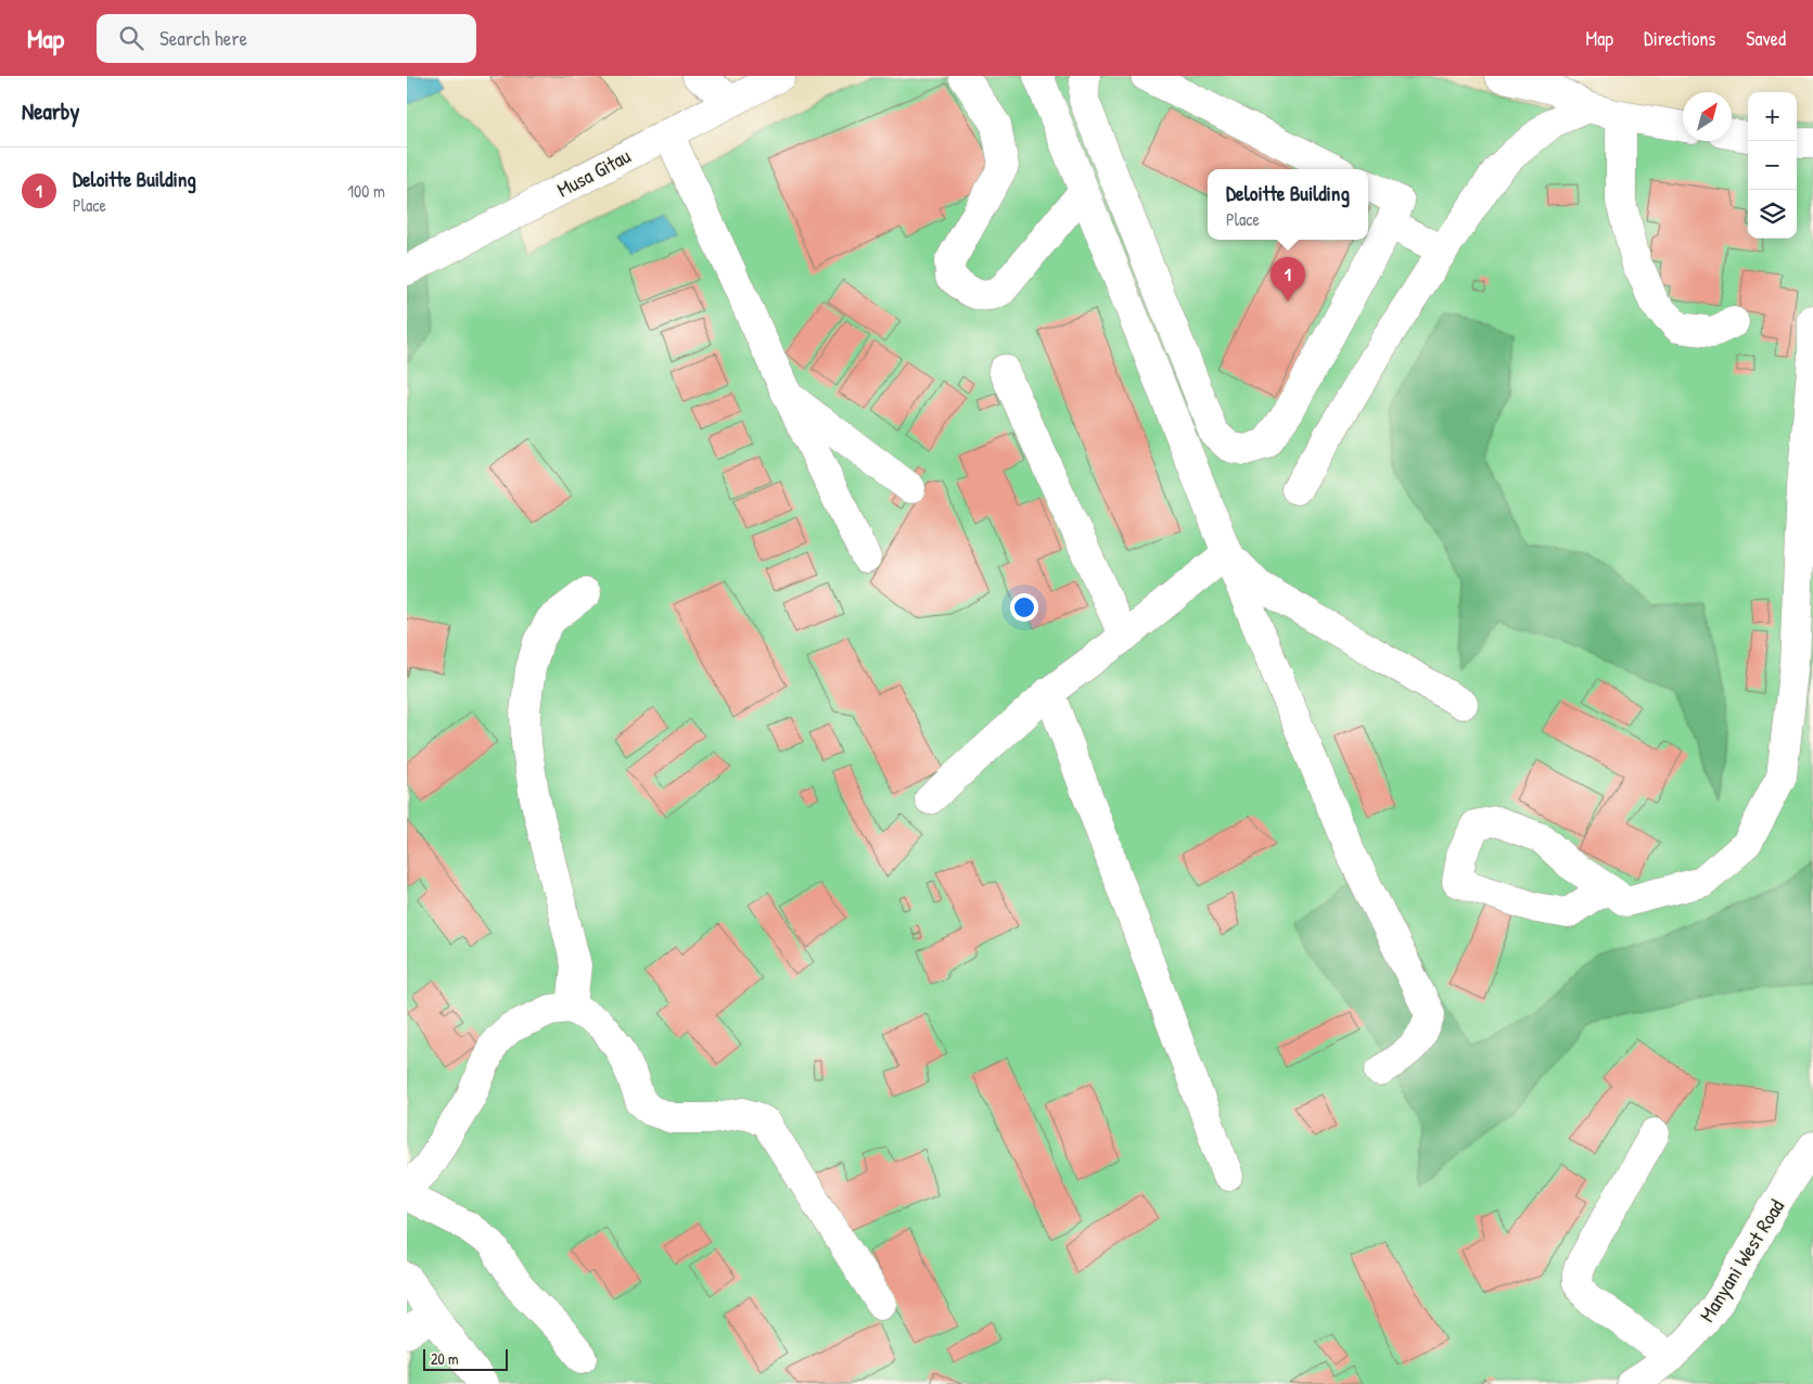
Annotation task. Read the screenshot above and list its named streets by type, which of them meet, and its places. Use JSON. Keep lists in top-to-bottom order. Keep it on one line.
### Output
{"streets":{"street":["Musa Gitau","Manyani West Road"]},"scale_bar":"20 m","north":"top right","page":{"header":"Map","search":"Search here","nav":["Map","Directions","Saved"],"heading":"Nearby","map_buttons":["+","−"],"list":[{"mark":"1","name":"Deloitte Building","note":"Place","value":"100 m"}],"popup":["Deloitte Building","Place"],"pins":"1","scale":"20 m"}}
